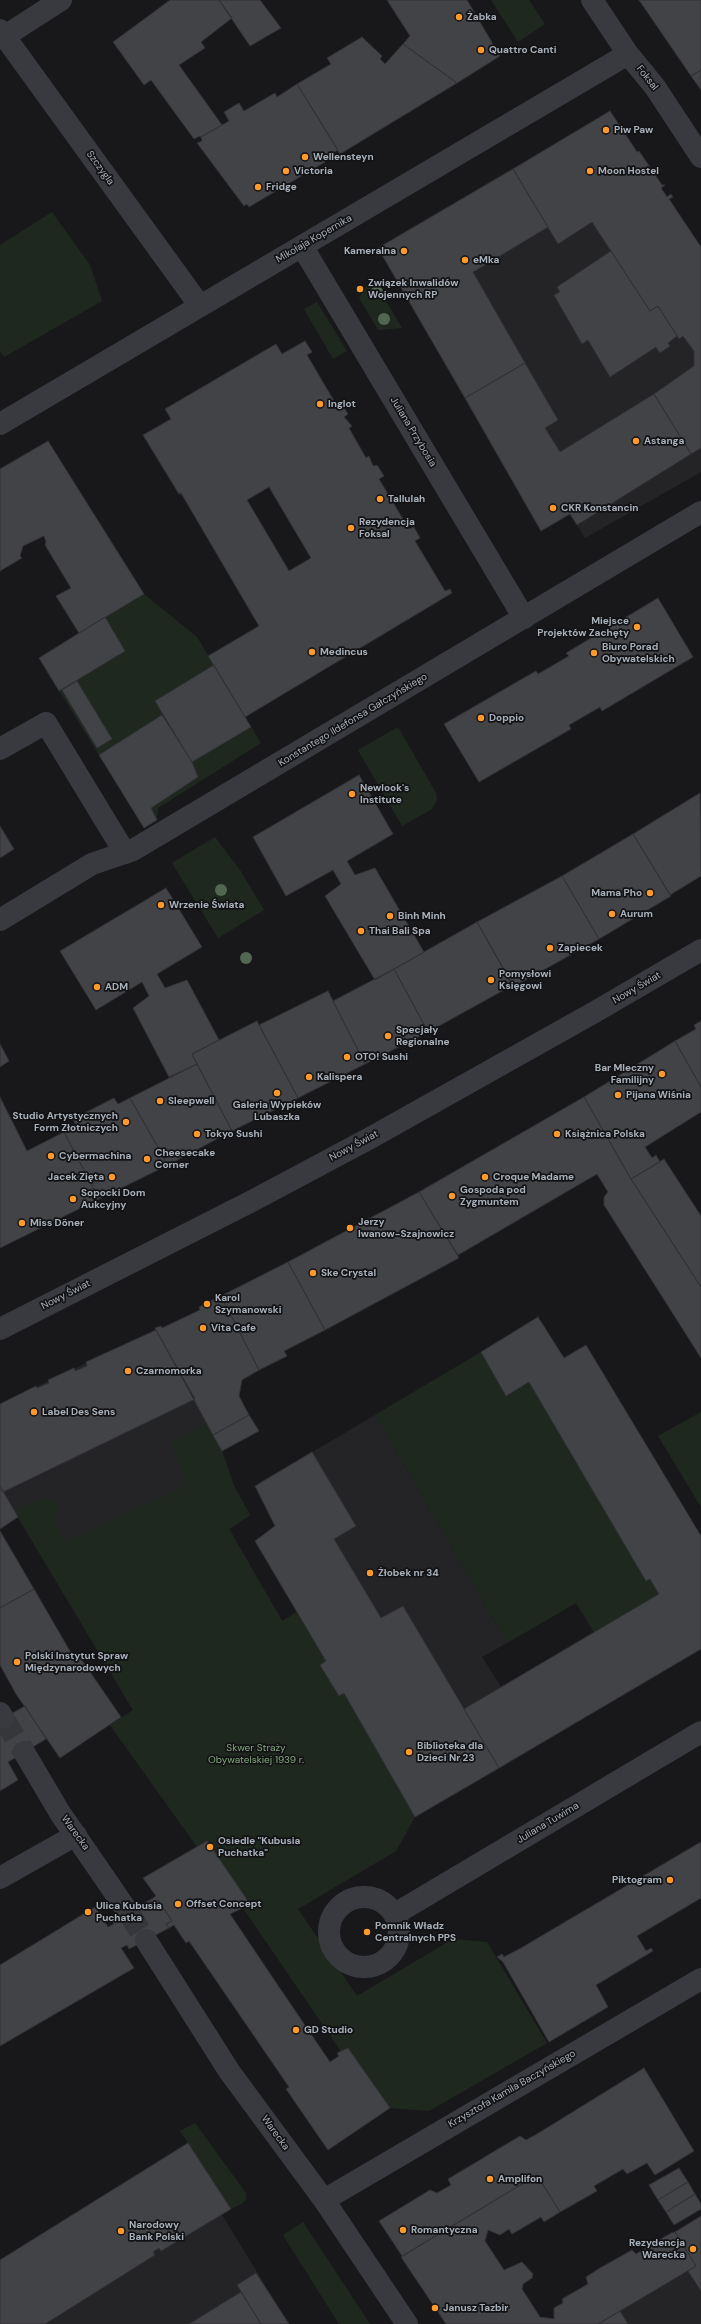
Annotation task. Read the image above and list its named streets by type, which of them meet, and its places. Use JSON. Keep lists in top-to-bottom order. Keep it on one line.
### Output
{"streets":{"street":["Foksal","Szczygla","Mikołaja Kopernika","Juliana Przybosia","Konstantego Ildefonsa Gałczyńskiego","Nowy Świat","Juliana Tuwima","Warecka","Krzysztofa Kamila Baczyńskiego"]},"crossings":[["Foksal","Mikołaja Kopernika"],["Szczygla","Mikołaja Kopernika"],["Mikołaja Kopernika","Juliana Przybosia"],["Juliana Przybosia","Konstantego Ildefonsa Gałczyńskiego"],["Warecka","Krzysztofa Kamila Baczyńskiego"]],"parks":["Skwer Straży Obywatelskiej 1939 r."],"places":["Żabka","Quattro Canti","Piw Paw","Wellensteyn","Victoria","Moon Hostel","Fridge","Kameralna","eMka","Związek Inwalidów Wojennych RP","Inglot","Astanga","Tallulah","CKR Konstancin","Rezydencja Foksal","Miejsce Projektów Zachęty","Medincus","Biuro Porad Obywatelskich","Doppio","Newlook's Institute","Mama Pho","Wrzenie Świata","Aurum","Binh Minh","Thai Bali Spa","Zapiecek","Pomysłowi Księgowi","ADM","Specjały Regionalne","OTO! Sushi","Bar Mleczny Familijny","Kalispera","Galeria Wypieków Lubaszka","Pijana Wiśnia","Sleepwell","Studio Artystycznych Form Złotniczych","Tokyo Sushi","Książnica Polska","Cybermachina","Cheesecake Corner","Jacek Zięta","Croque Madame","Gospoda pod Zygmuntem","Sopocki Dom Aukcyjny","Miss Döner","Jerzy Iwanow-Szajnowicz","Ske Crystal","Karol Szymanowski","Vita Cafe","Czarnomorka","Label Des Sens","Żłobek nr 34","Polski Instytut Spraw Międzynarodowych","Biblioteka dla Dzieci Nr 23","Osiedle \"Kubusia Puchatka\"","Piktogram","Offset Concept","Ulica Kubusia Puchatka","Pomnik Władz Centralnych PPS","GD Studio","Amplifon","Romantyczna","Narodowy Bank Polski","Rezydencja Warecka","Janusz Tazbir"]}
